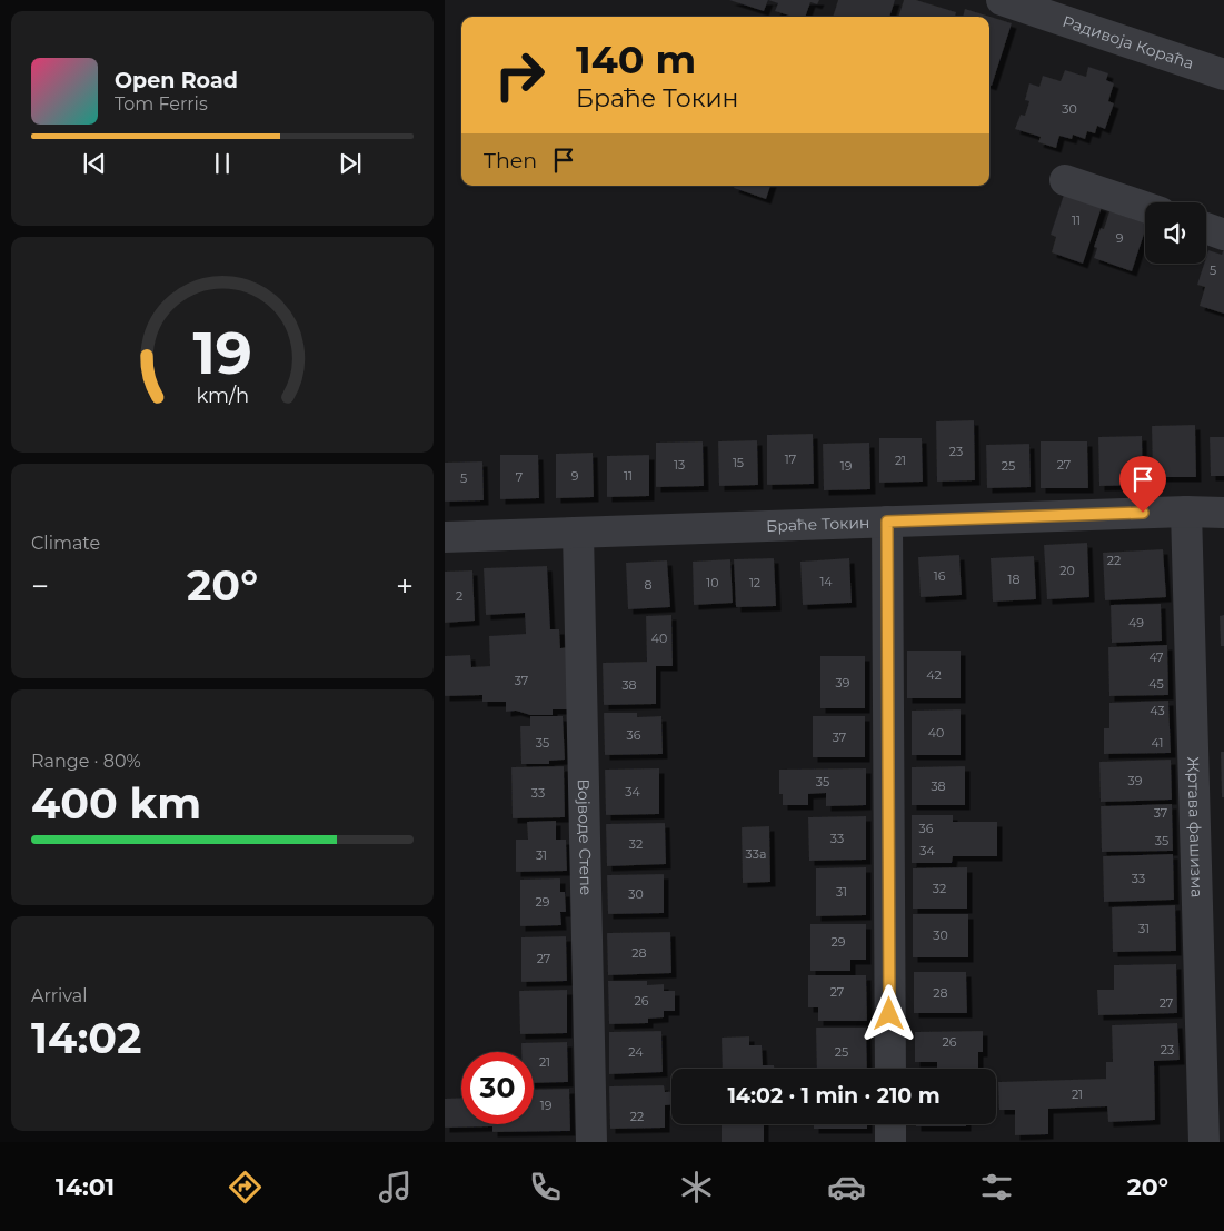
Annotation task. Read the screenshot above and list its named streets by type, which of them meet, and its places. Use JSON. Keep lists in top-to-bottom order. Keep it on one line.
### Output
{"streets":{"street":["Радивоја Кораћа","Браће Токин","Жртава фашизма","Војводе Степе"]},"crossings":[["Браће Токин","Жртава фашизма"],["Браће Токин","Војводе Степе"]],"house_numbers":["30","11","9","5","23","17","21","15","13","27","19","25","9","11","7","5","22","20","16","18","14","10","12","8","2","49","40","47","42","37","39","45","38","43","40","36","37","35","41","39","35","38","34","33","37","36","33","35","32","34","33a","31","33","32","31","30","29","31","30","29","28","27","27","28","26","27","26","23","24","25","21","21","19","22"],"page":{"turn":["140 m","Браће Токин"],"song":["Open Road","Tom Ferris"],"then":"Then","tile":["Climate",["Range · 80%","400 km"],["Arrival","14:02"]],"heat":["−","20°","+"],"limit":"30","trip":"14:02 · 1 min · 210 m","tabs":["14:01","20°"],"gauge":["19","km/h"]}}
